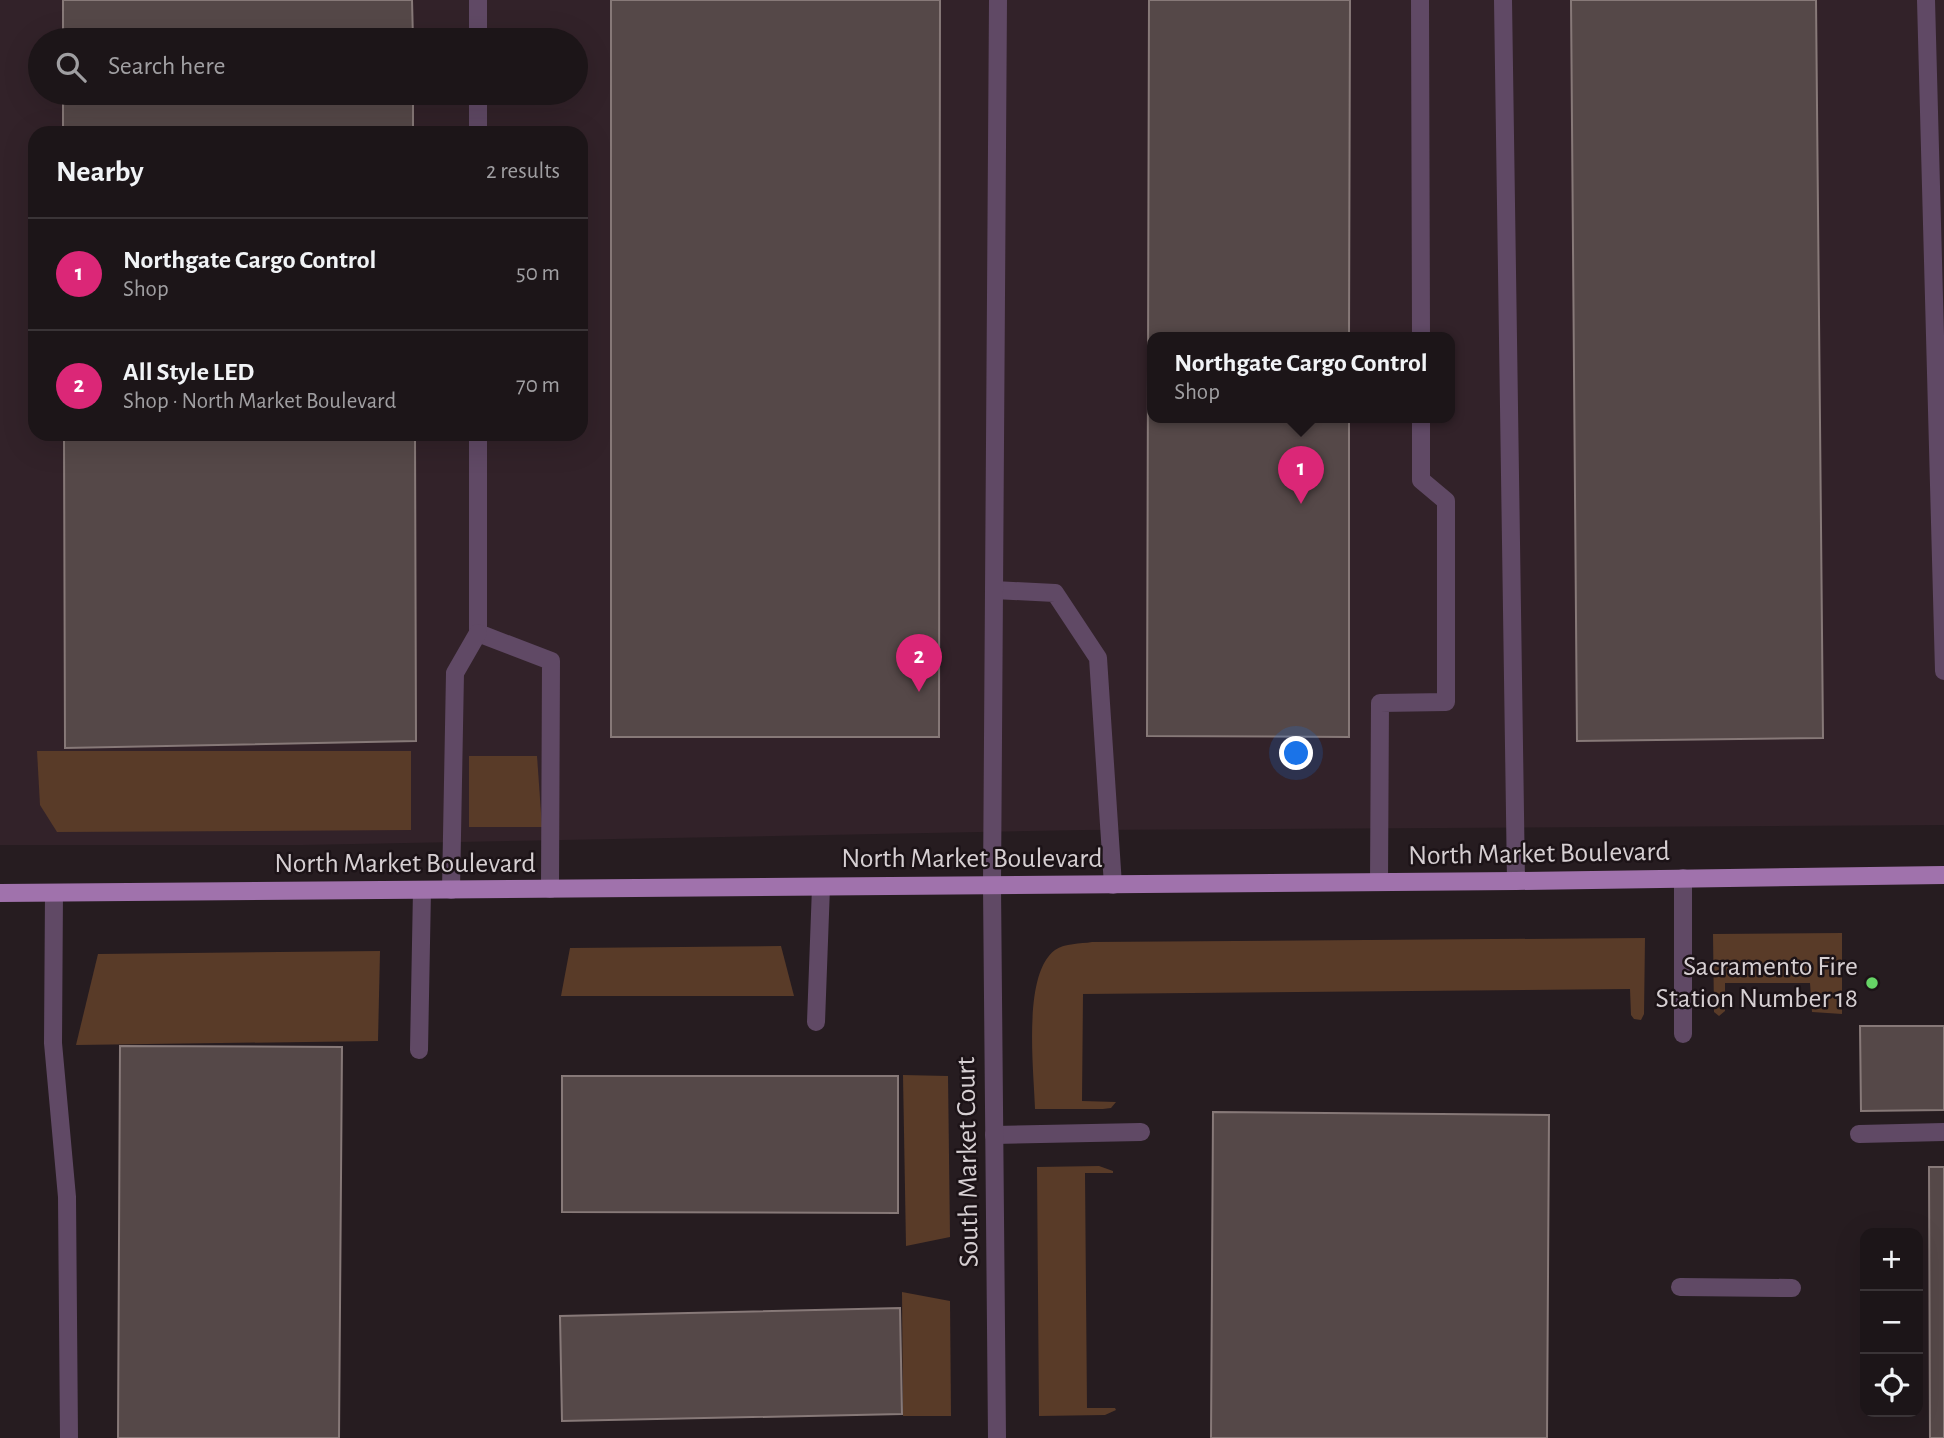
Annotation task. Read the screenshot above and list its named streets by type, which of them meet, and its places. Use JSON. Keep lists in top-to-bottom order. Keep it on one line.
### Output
{"streets":{"main road":["North Market Boulevard"],"street":["South Market Court"]},"crossings":[["North Market Boulevard","South Market Court"]],"places":["Sacramento Fire Station Number 18"],"page":{"search":"Search here","heading":["Nearby","2 results"],"list":[{"mark":"1","name":"Northgate Cargo Control","note":"Shop","value":"50 m"},{"mark":"2","name":"All Style LED","note":"Shop · North Market Boulevard","value":"70 m"}],"popup":["Northgate Cargo Control","Shop"],"pins":["1","2"],"map_buttons":["+","−"]}}
